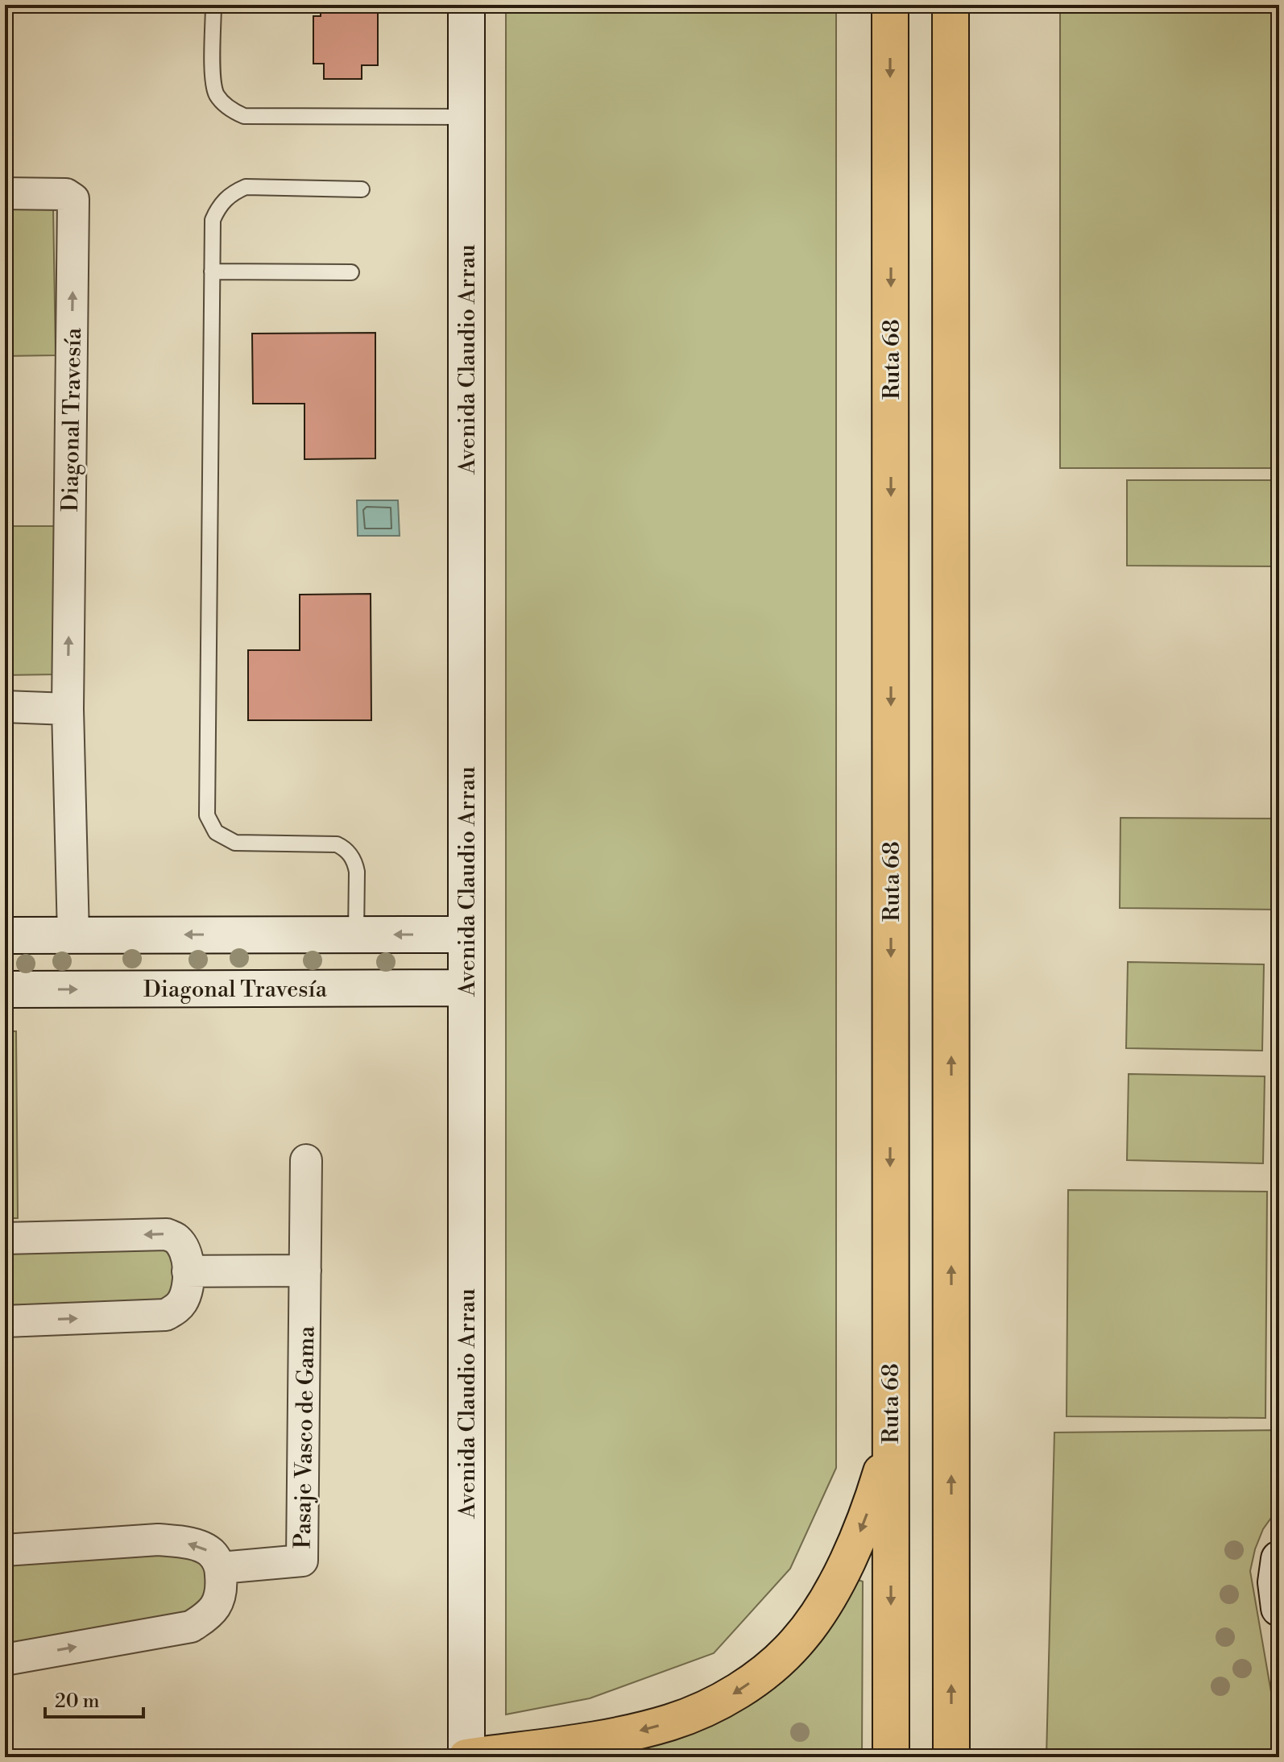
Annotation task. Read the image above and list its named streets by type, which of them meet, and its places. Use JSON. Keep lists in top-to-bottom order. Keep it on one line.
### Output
{"streets":{"highway":["Ruta 68"],"street":["Avenida Claudio Arrau","Diagonal Travesía","Pasaje Vasco de Gama"]},"crossings":[["Avenida Claudio Arrau","Diagonal Travesía"]],"scale_bar":"20 m"}
